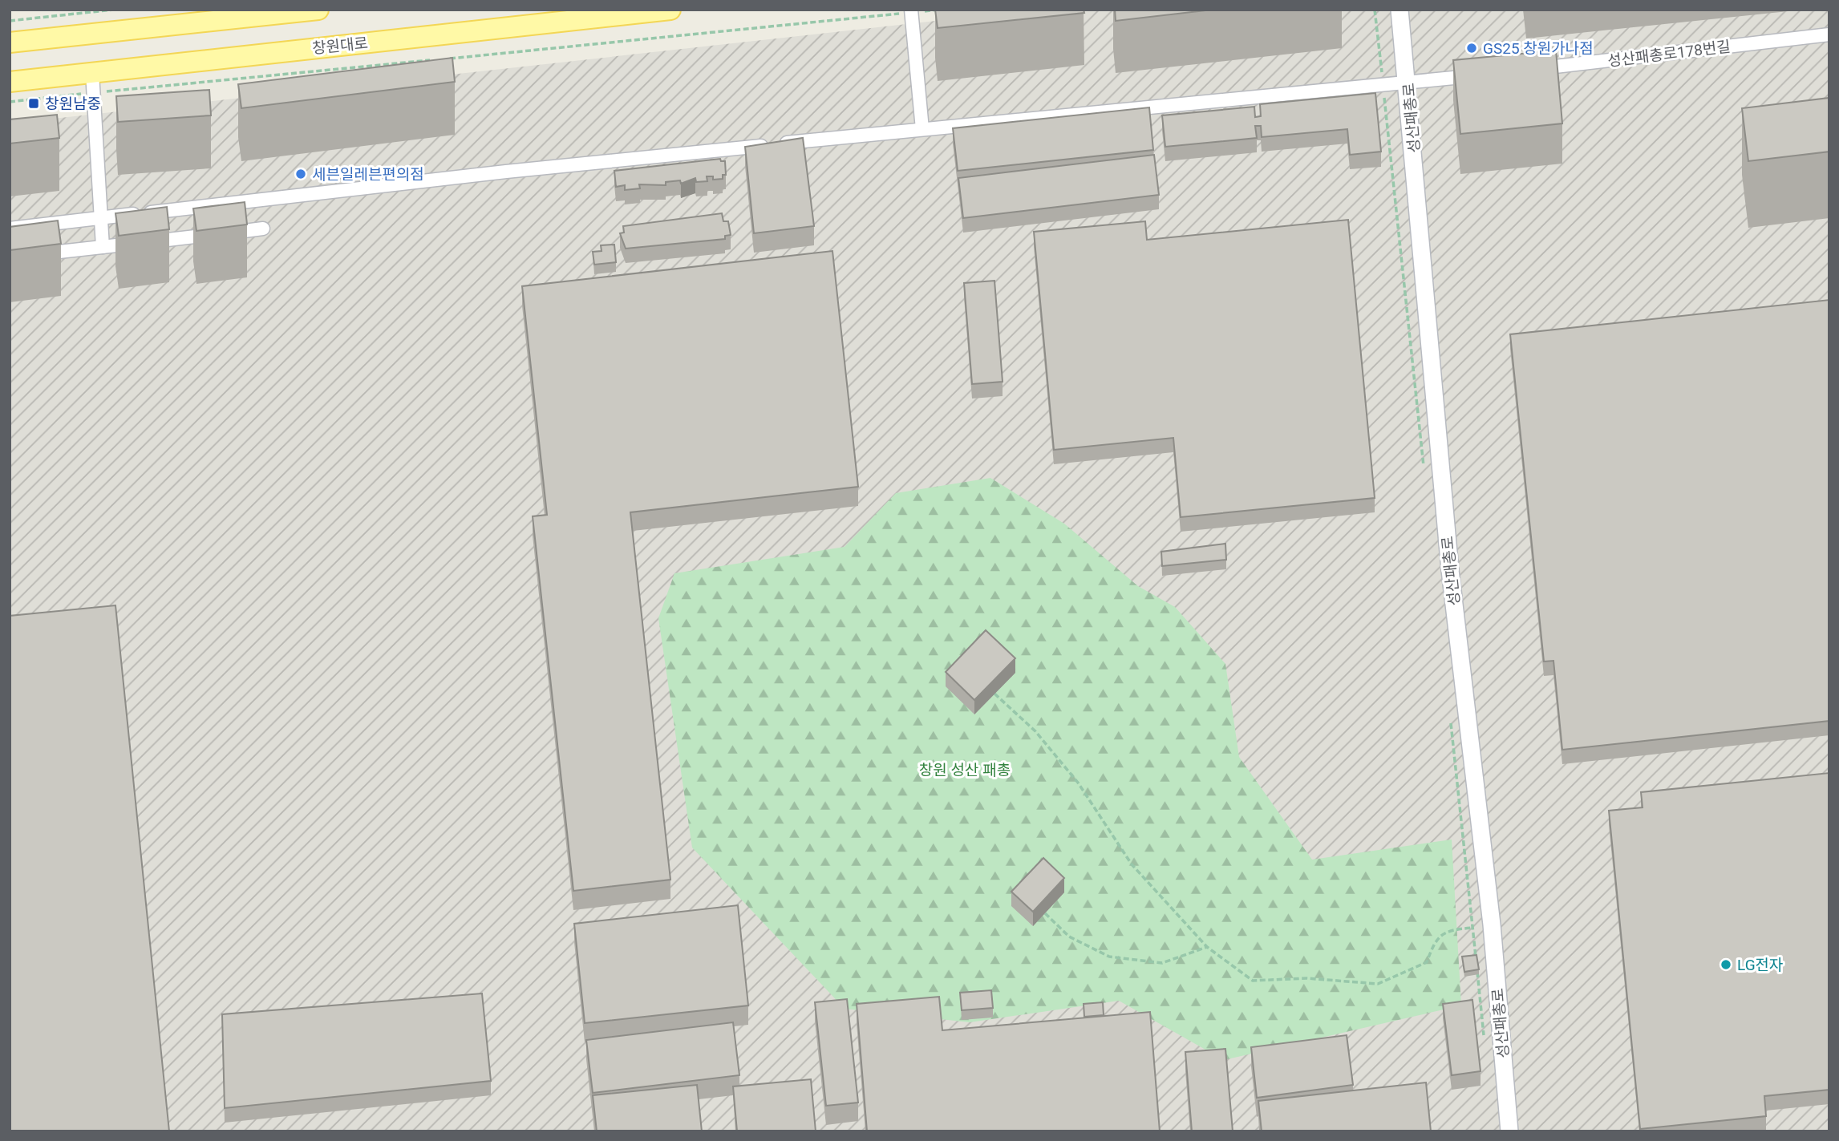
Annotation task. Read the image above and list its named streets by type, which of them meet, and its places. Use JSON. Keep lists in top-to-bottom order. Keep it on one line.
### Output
{"streets":{"main road":["창원대로","성산패총로"],"street":["성산패총로178번길"]},"parks":["창원 성산 패총"],"places":{"other":["GS25 창원가나점","세븐일레븐편의점","LG전자"],"transit":["창원남중"]}}
